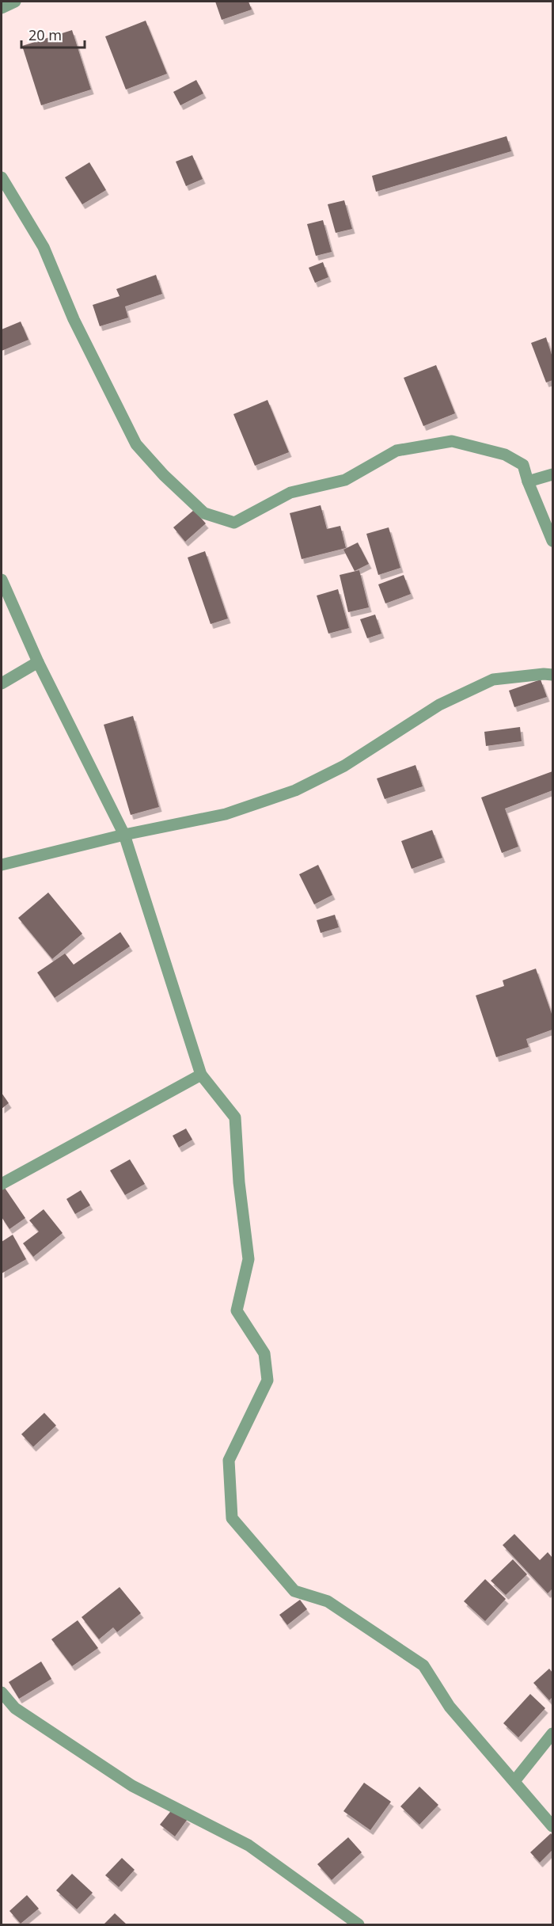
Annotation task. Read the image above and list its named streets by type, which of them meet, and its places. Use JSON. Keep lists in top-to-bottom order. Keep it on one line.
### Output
{"scale_bar":"20 m"}
